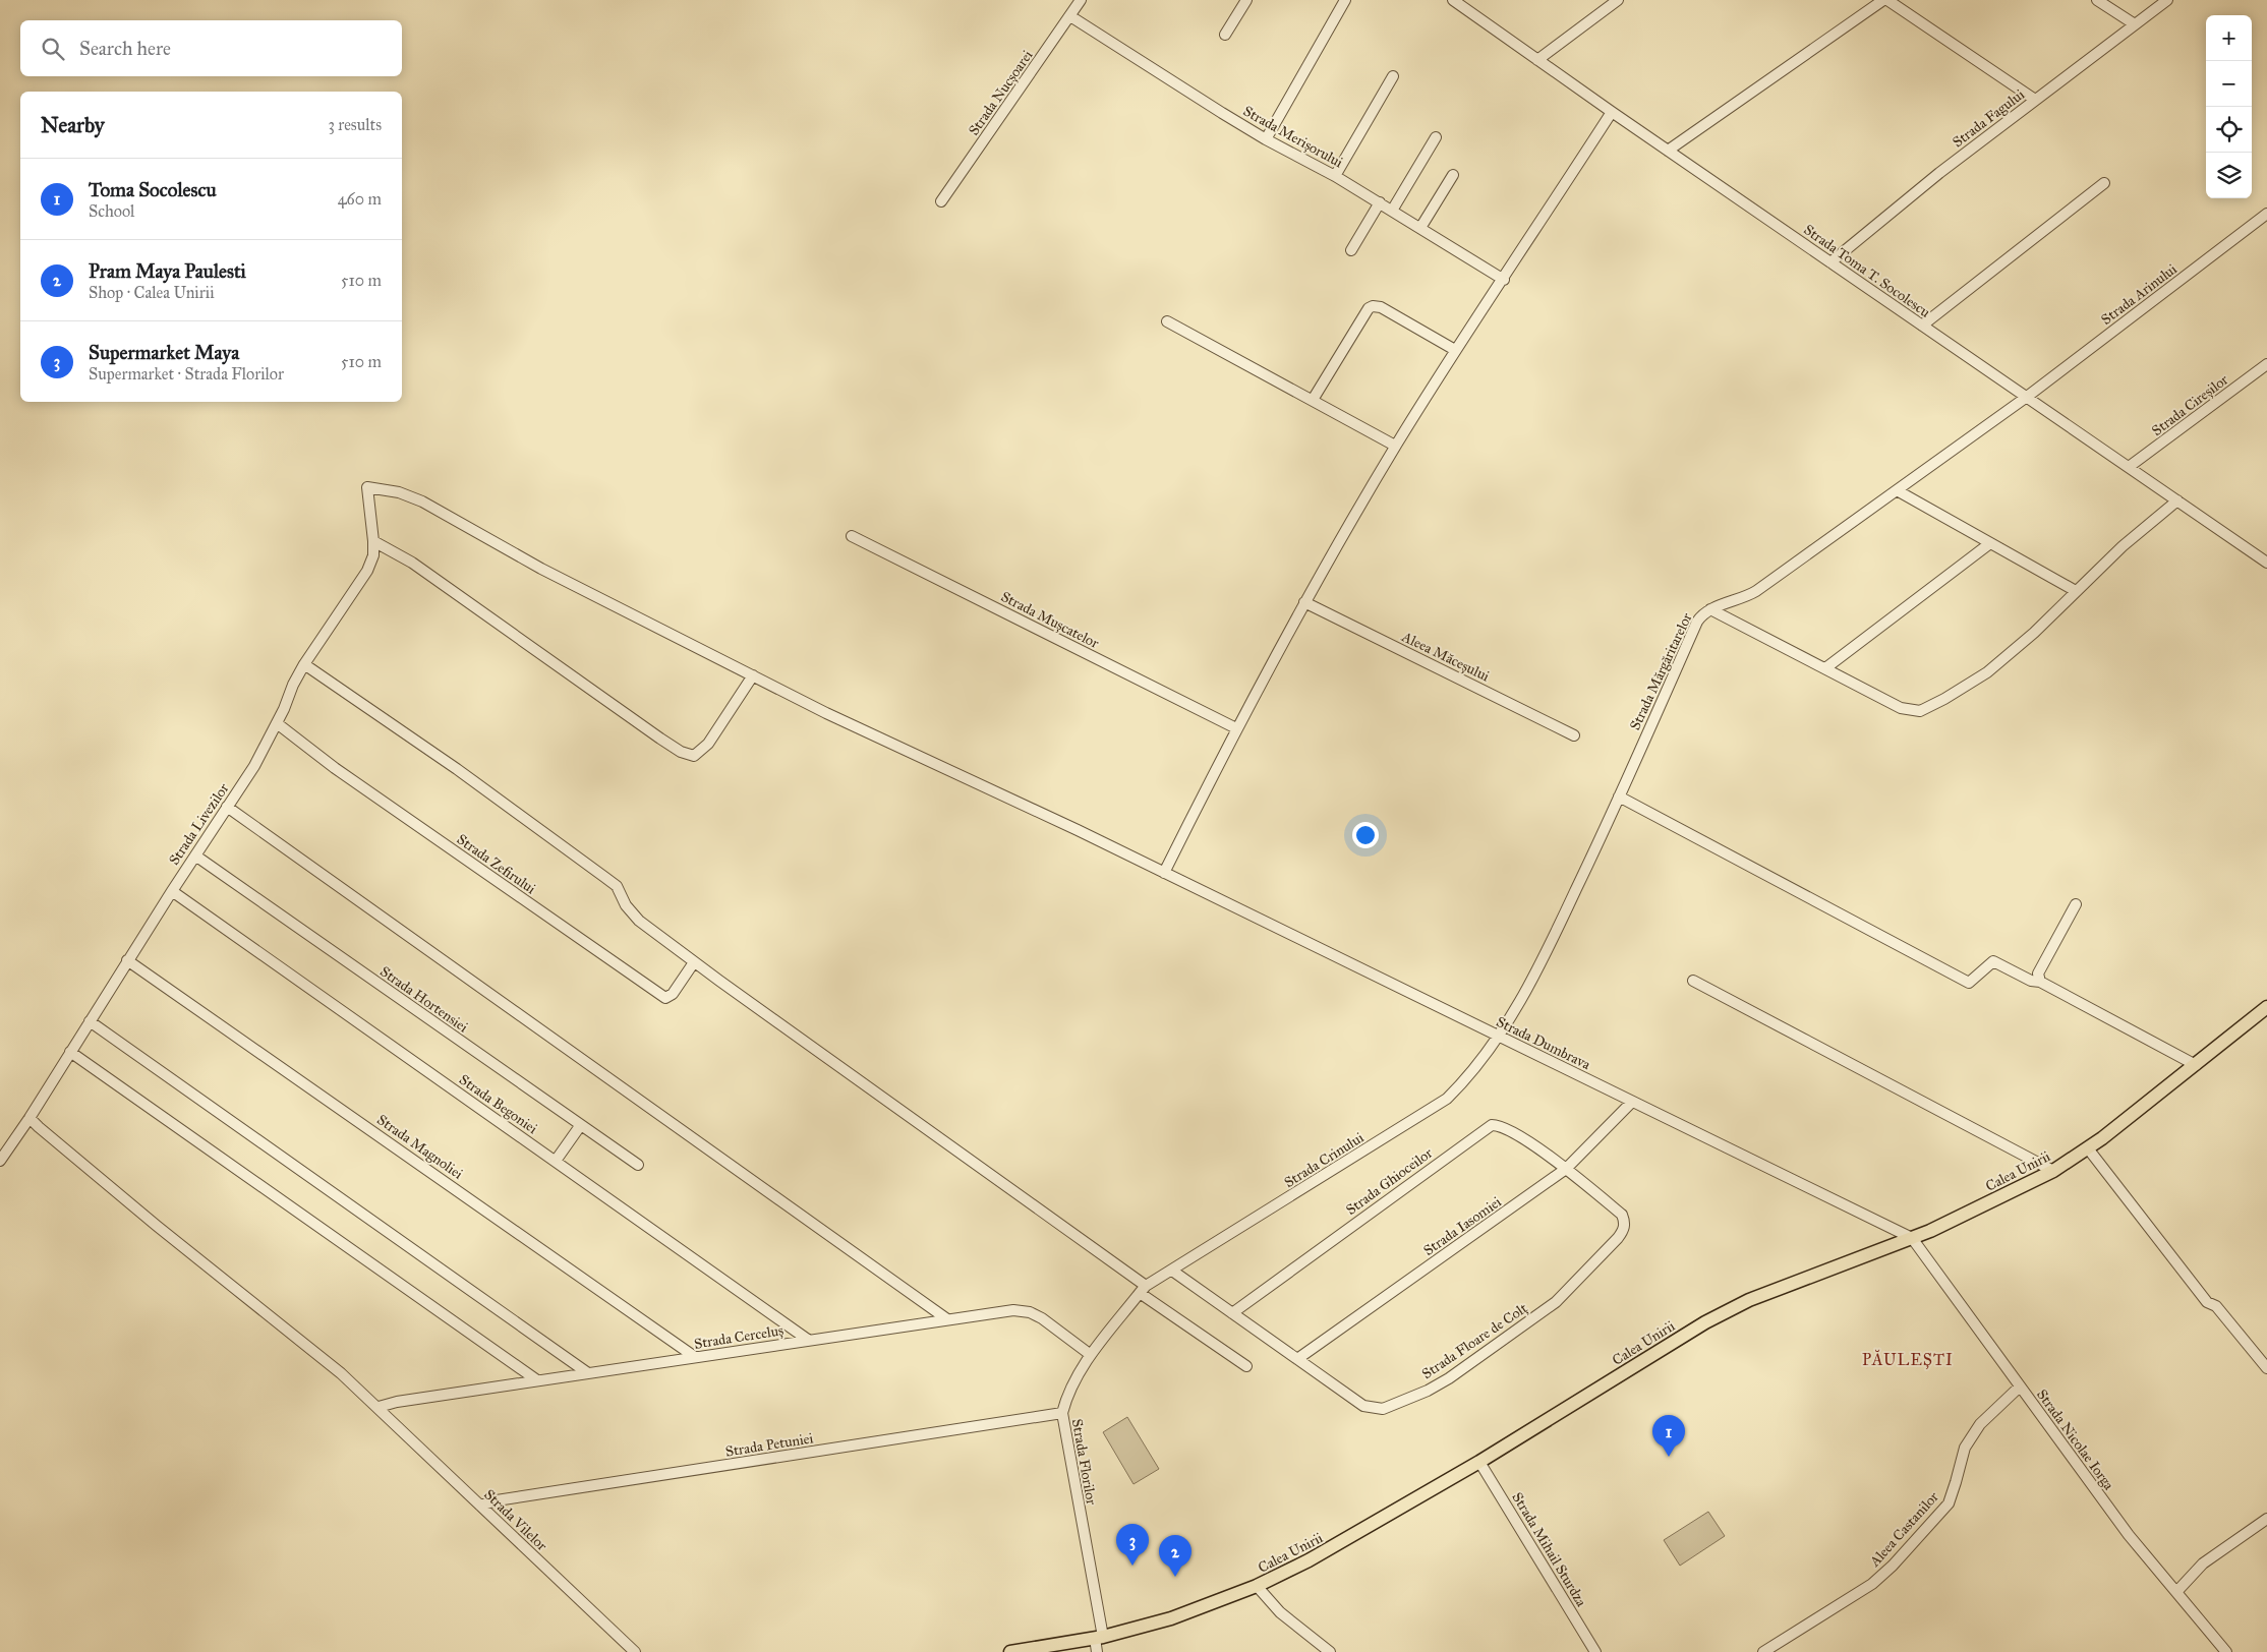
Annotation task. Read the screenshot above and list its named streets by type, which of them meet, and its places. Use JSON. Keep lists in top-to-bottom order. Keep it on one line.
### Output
{"streets":{"main road":["Calea Unirii"],"street":["Strada Nucșoarei","Strada Fagului","Strada Merișorului","Strada Toma T. Socolescu","Strada Arinului","Strada Cireșilor","Strada Mușcatelor","Aleea Măceșului","Strada Mărgăritarelor","Strada Livezilor","Strada Zefirului","Strada Hortensiei","Strada Dumbrava","Strada Begoniei","Strada Magnoliei","Strada Crinului","Strada Ghioceilor","Strada Iasomiei","Strada Cerceluș","Strada Floare de Colț","Strada Nicolae Iorga","Strada Petuniei","Strada Florilor","Strada Vilelor","Aleea Castanilor","Strada Mihail Sturdza"]},"crossings":[["Strada Nucșoarei","Strada Merișorului"],["Strada Fagului","Strada Toma T. Socolescu"],["Strada Toma T. Socolescu","Strada Arinului"],["Strada Toma T. Socolescu","Strada Cireșilor"],["Strada Toma T. Socolescu","Strada Mărgăritarelor"],["Strada Arinului","Strada Mărgăritarelor"],["Strada Mărgăritarelor","Strada Dumbrava"],["Strada Mărgăritarelor","Strada Crinului"],["Strada Livezilor","Strada Zefirului"],["Strada Livezilor","Strada Hortensiei"],["Strada Livezilor","Strada Dumbrava"],["Strada Livezilor","Strada Begoniei"],["Strada Livezilor","Strada Magnoliei"],["Strada Livezilor","Strada Vilelor"],["Strada Dumbrava","Strada Crinului"],["Strada Dumbrava","Calea Unirii"],["Strada Dumbrava","Strada Iasomiei"],["Strada Dumbrava","Strada Nicolae Iorga"],["Strada Begoniei","Strada Cerceluș"],["Strada Magnoliei","Strada Cerceluș"],["Strada Crinului","Strada Floare de Colț"],["Strada Crinului","Strada Florilor"],["Calea Unirii","Strada Nicolae Iorga"],["Calea Unirii","Strada Florilor"],["Calea Unirii","Strada Mihail Sturdza"],["Strada Ghioceilor","Strada Iasomiei"],["Strada Ghioceilor","Strada Floare de Colț"],["Strada Iasomiei","Strada Floare de Colț"],["Strada Cerceluș","Strada Florilor"],["Strada Cerceluș","Strada Vilelor"],["Strada Nicolae Iorga","Aleea Castanilor"],["Strada Petuniei","Strada Florilor"],["Strada Petuniei","Strada Vilelor"]],"districts":["PĂULEȘTI"],"page":{"map_buttons":["+","−"],"search":"Search here","heading":["Nearby","3 results"],"list":[{"mark":"1","name":"Toma Socolescu","note":"School","value":"460 m"},{"mark":"2","name":"Pram Maya Paulesti","note":"Shop · Calea Unirii","value":"510 m"},{"mark":"3","name":"Supermarket Maya","note":"Supermarket · Strada Florilor","value":"510 m"}],"pins":["1","3","2"]}}
